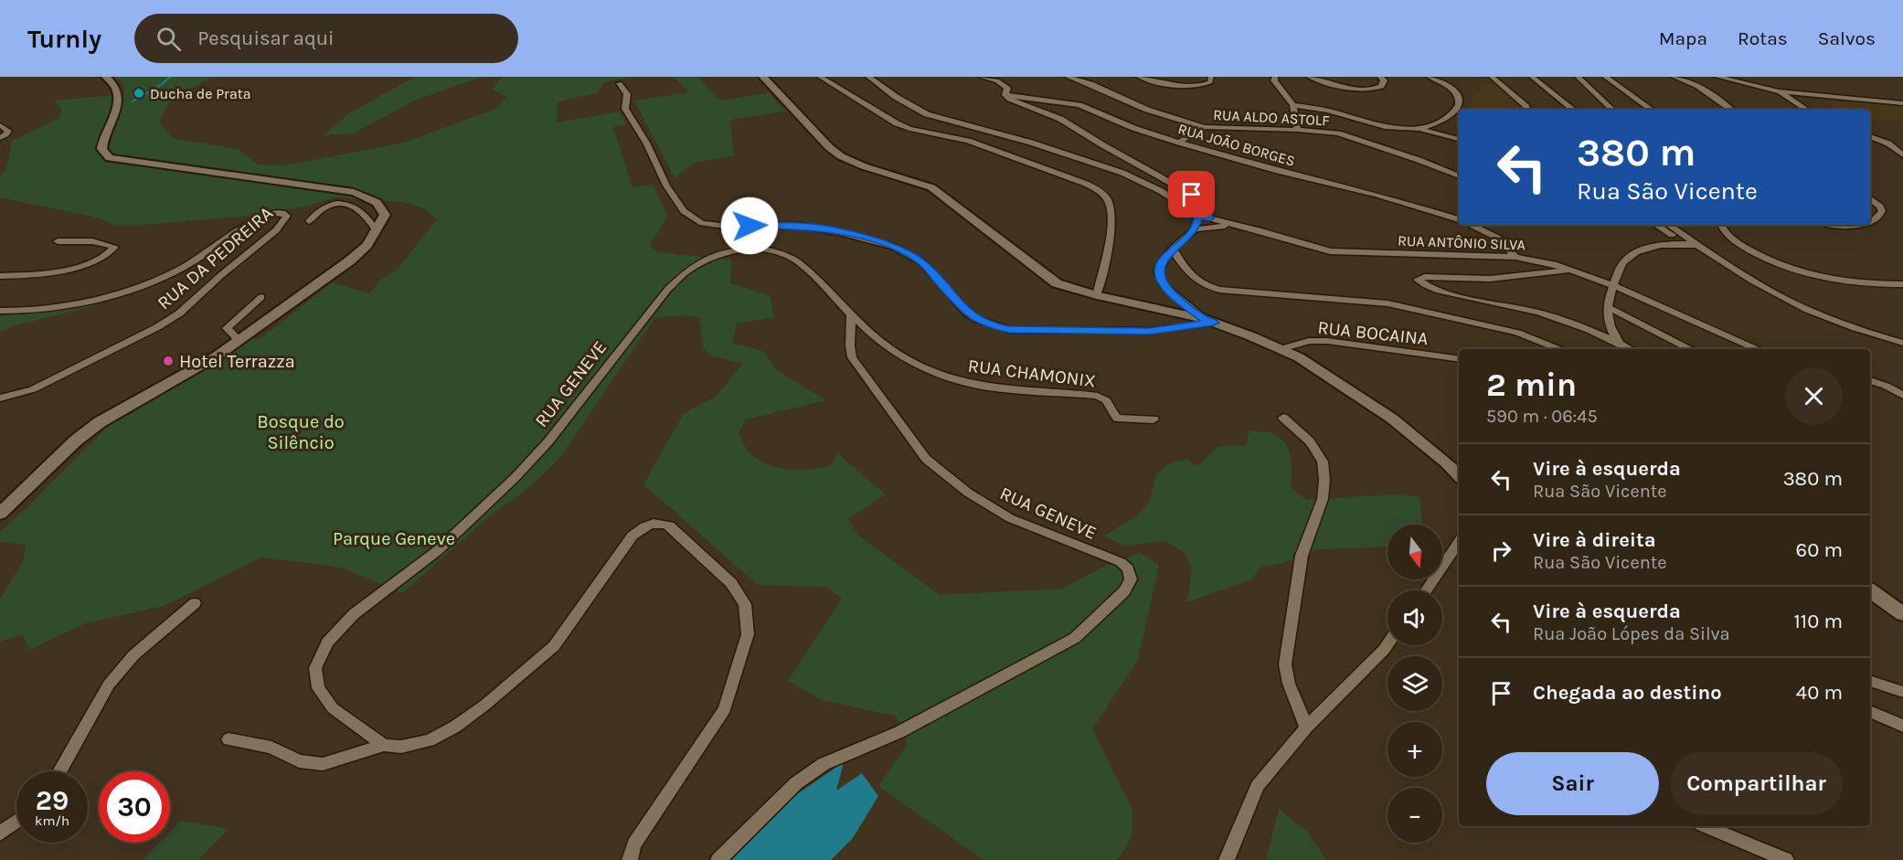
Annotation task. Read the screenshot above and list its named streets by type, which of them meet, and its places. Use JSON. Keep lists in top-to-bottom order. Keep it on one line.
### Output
{"streets":{"street":["RUA ALDO ASTOLF","RUA JOÃO BORGES","RUA ANTÔNIO SILVA","RUA DA PEDREIRA","RUA BOCAINA","RUA CHAMONIX","RUA GENEVE"]},"crossings":[["RUA JOÃO BORGES","RUA ANTÔNIO SILVA"],["RUA CHAMONIX","RUA GENEVE"]],"parks":["Bosque do Silêncio","Parque Geneve"],"places":["Ducha de Prata","Hotel Terrazza"],"north":"bottom","page":{"header":"Turnly","search":"Pesquisar aqui","nav":["Mapa","Rotas","Salvos"],"turn":["380 m","Rua São Vicente"],"heading":["2 min","590 m · 06:45"],"list":[{"name":"Vire à esquerda","note":"Rua São Vicente","value":"380 m"},{"name":"Vire à direita","note":"Rua São Vicente","value":"60 m"},{"name":"Vire à esquerda","note":"Rua João Lópes da Silva","value":"110 m"},{"name":"Chegada ao destino","value":"40 m"}],"map_buttons":["+","−"],"buttons":["Sair","Compartilhar"],"speed":"29 km/h","limit":"30"}}
